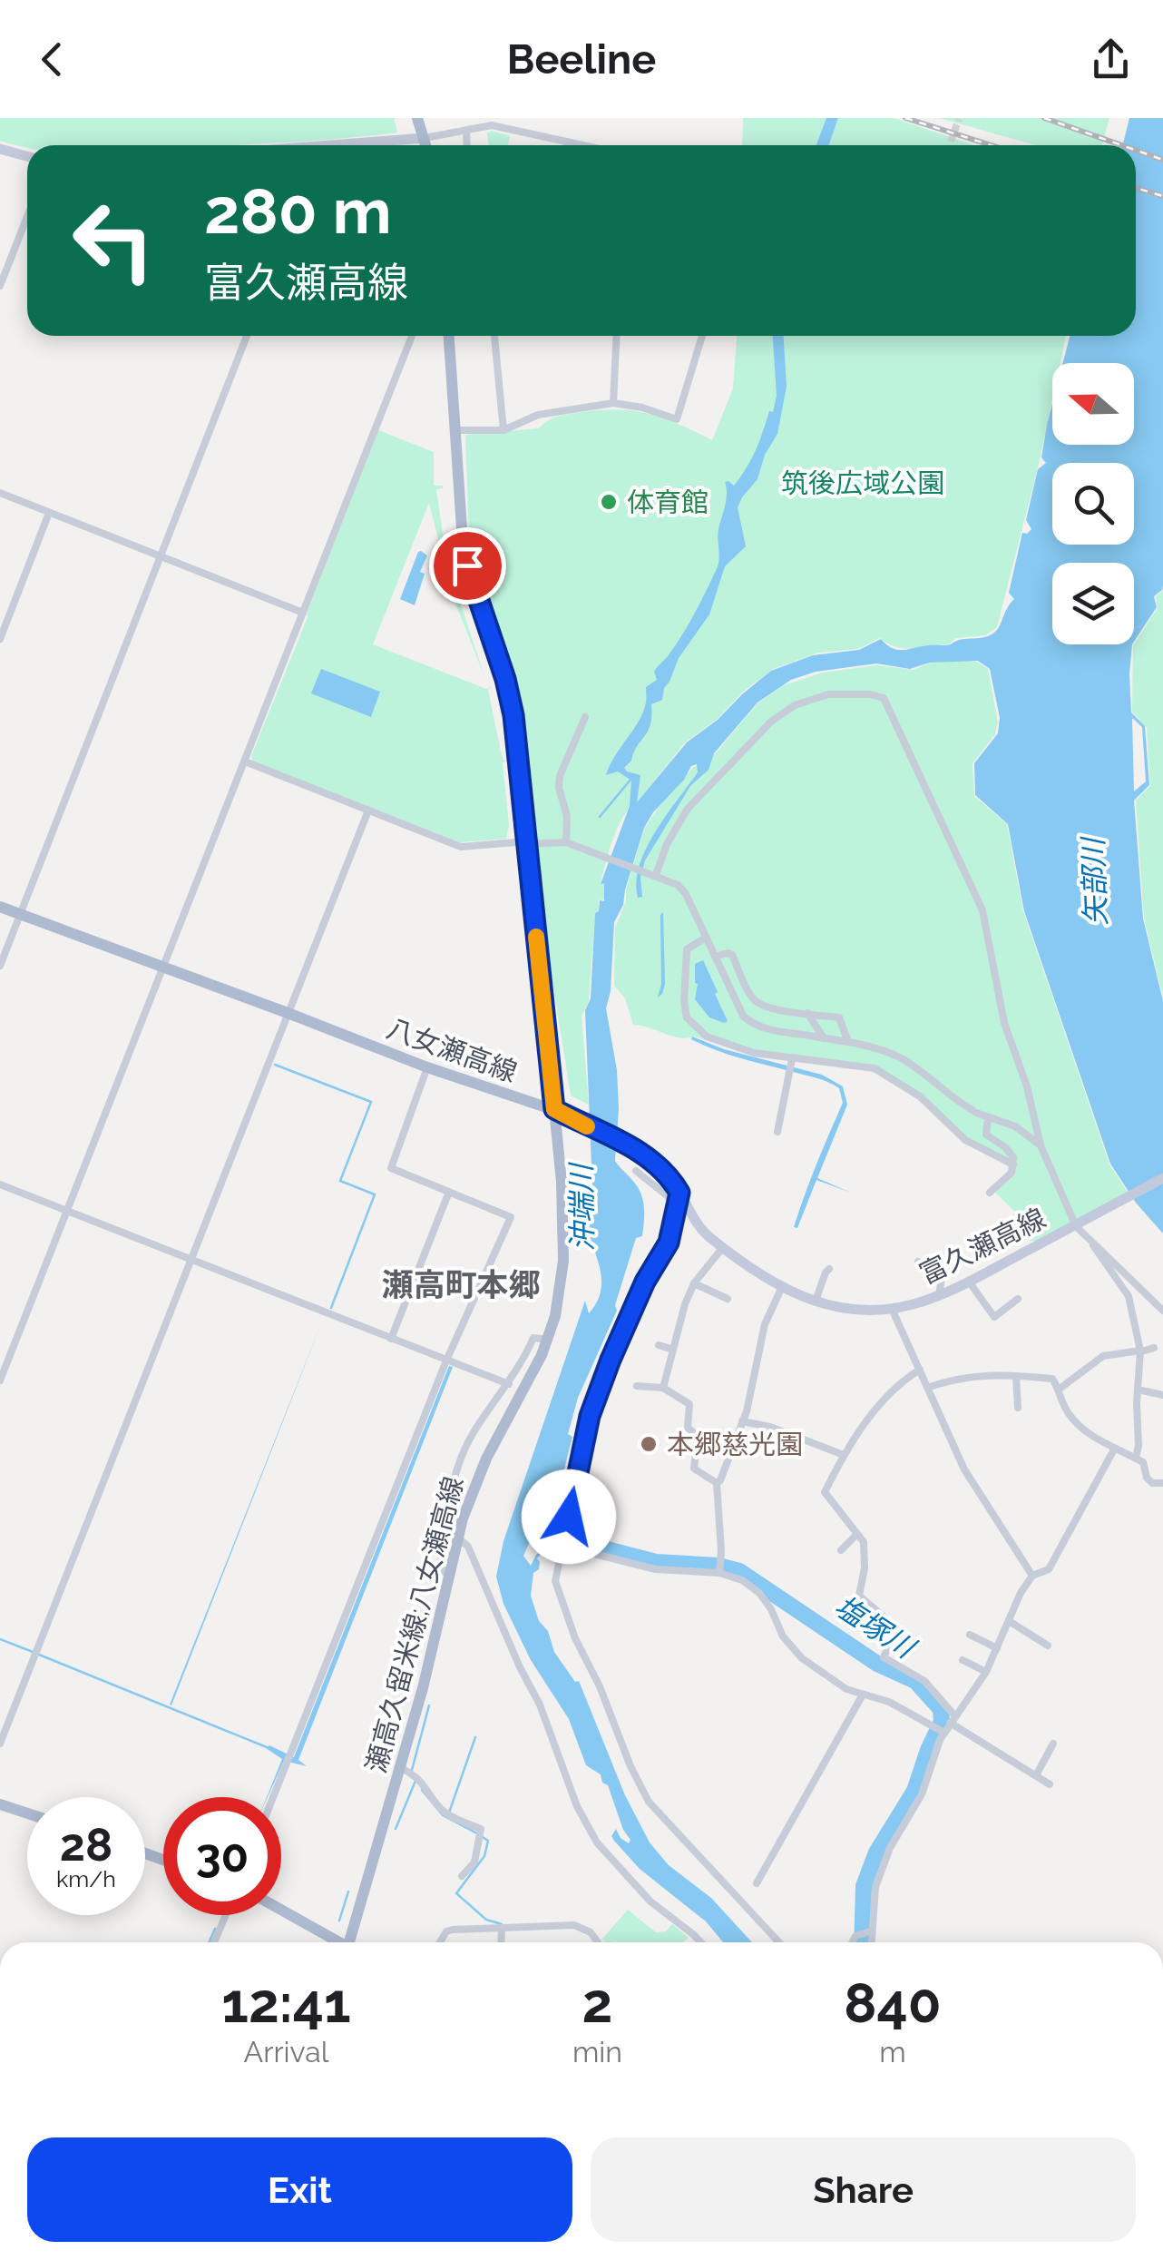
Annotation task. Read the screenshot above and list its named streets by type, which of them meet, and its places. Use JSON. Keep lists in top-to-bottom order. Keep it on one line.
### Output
{"streets":{"main road":["八女瀬高線","富久瀬高線","瀬高久留米線;八女瀬高線"]},"crossings":[["八女瀬高線","富久瀬高線"],["八女瀬高線","瀬高久留米線;八女瀬高線"],["富久瀬高線","瀬高久留米線;八女瀬高線"]],"districts":["瀬高町本郷"],"water":["矢部川","沖端川","塩塚川"],"parks":["筑後広域公園"],"places":["体育館","本郷慈光園"],"north":"left","page":{"header":"Beeline","turn":["280 m","富久瀬高線"],"speed":"28 km/h","limit":"30","eta":["12:41","Arrival","2","min","840","m"],"buttons":["Exit","Share"]}}
